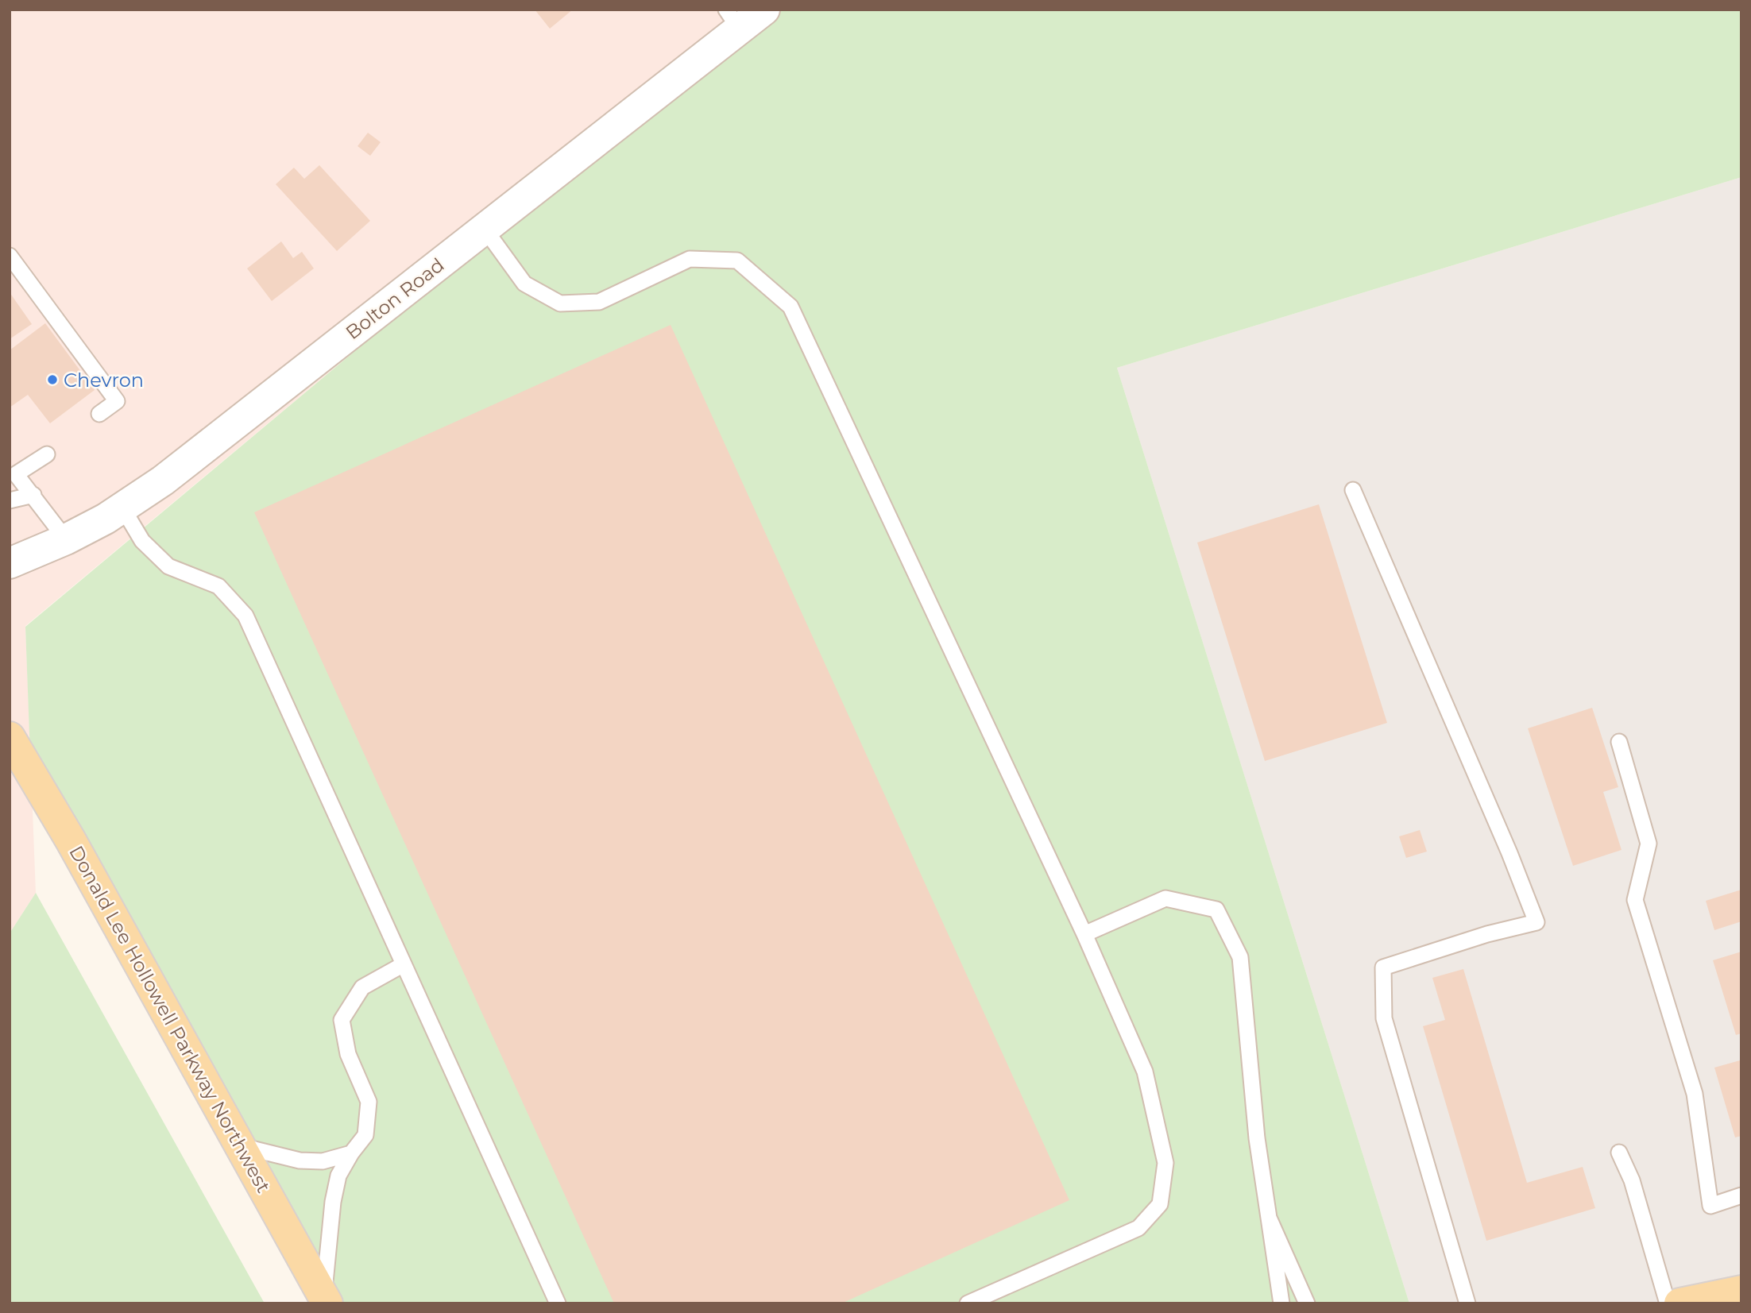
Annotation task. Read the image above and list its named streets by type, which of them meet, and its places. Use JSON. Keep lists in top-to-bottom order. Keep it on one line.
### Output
{"streets":{"main road":["Donald Lee Hollowell Parkway Northwest"],"street":["Bolton Road"]},"places":["Chevron"]}
